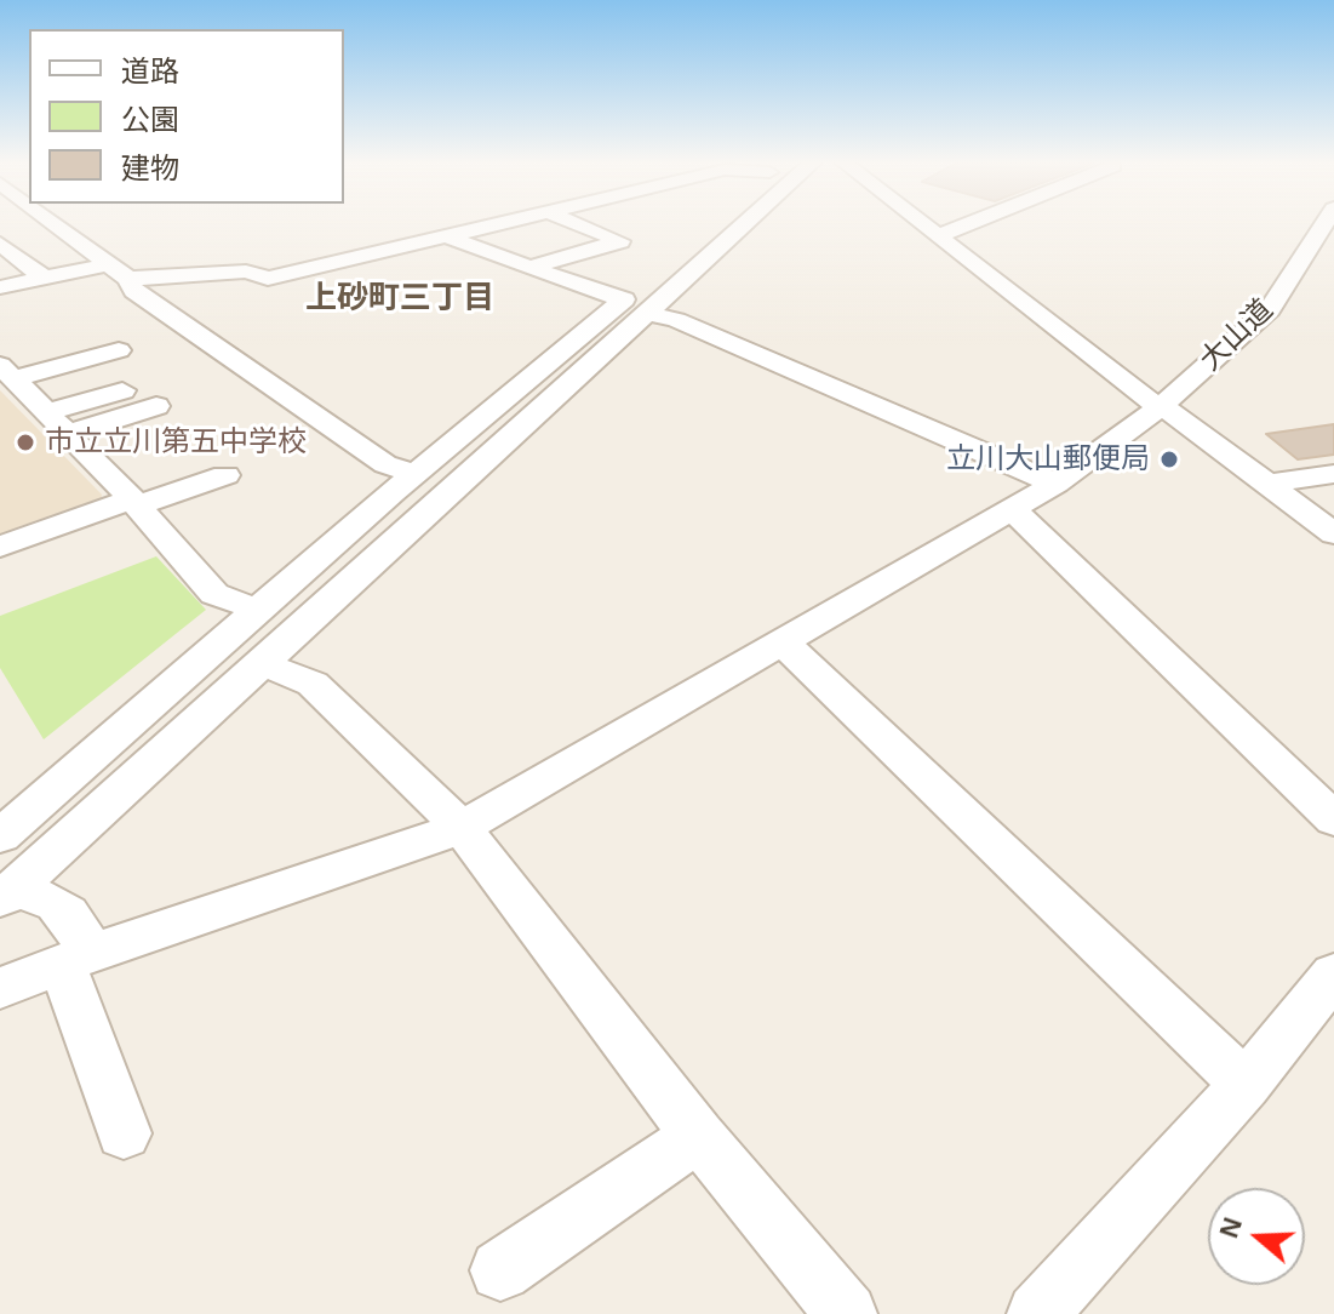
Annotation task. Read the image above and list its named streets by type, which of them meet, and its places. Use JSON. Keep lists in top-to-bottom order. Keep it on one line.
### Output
{"streets":{"street":["大山道"]},"districts":["上砂町三丁目"],"places":["市立立川第五中学校","立川大山郵便局"],"legend":["道路","公園","建物"],"north":"left"}
